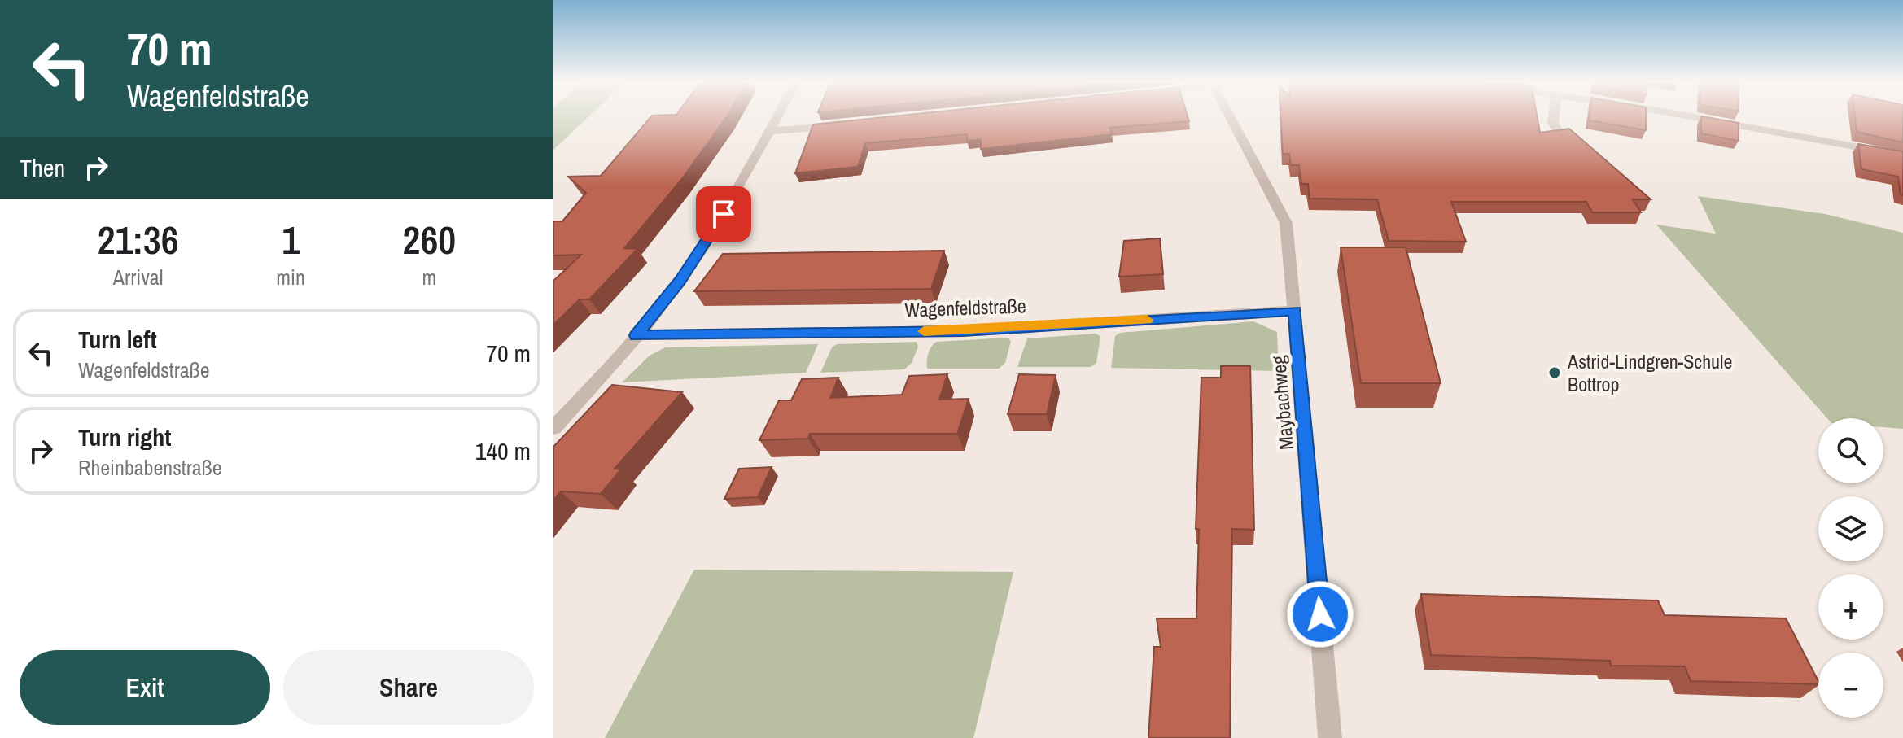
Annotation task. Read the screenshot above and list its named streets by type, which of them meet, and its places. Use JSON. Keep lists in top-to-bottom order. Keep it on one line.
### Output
{"streets":{"street":["Wagenfeldstraße","Maybachweg"]},"crossings":[["Wagenfeldstraße","Maybachweg"]],"places":["Astrid-Lindgren-Schule Bottrop"],"page":{"turn":["70 m","Wagenfeldstraße"],"then":"Then","eta":["21:36","Arrival","1","min","260","m"],"list":[{"name":"Turn left","note":"Wagenfeldstraße","value":"70 m"},{"name":"Turn right","note":"Rheinbabenstraße","value":"140 m"}],"map_buttons":["+","−"],"buttons":["Exit","Share"]}}
